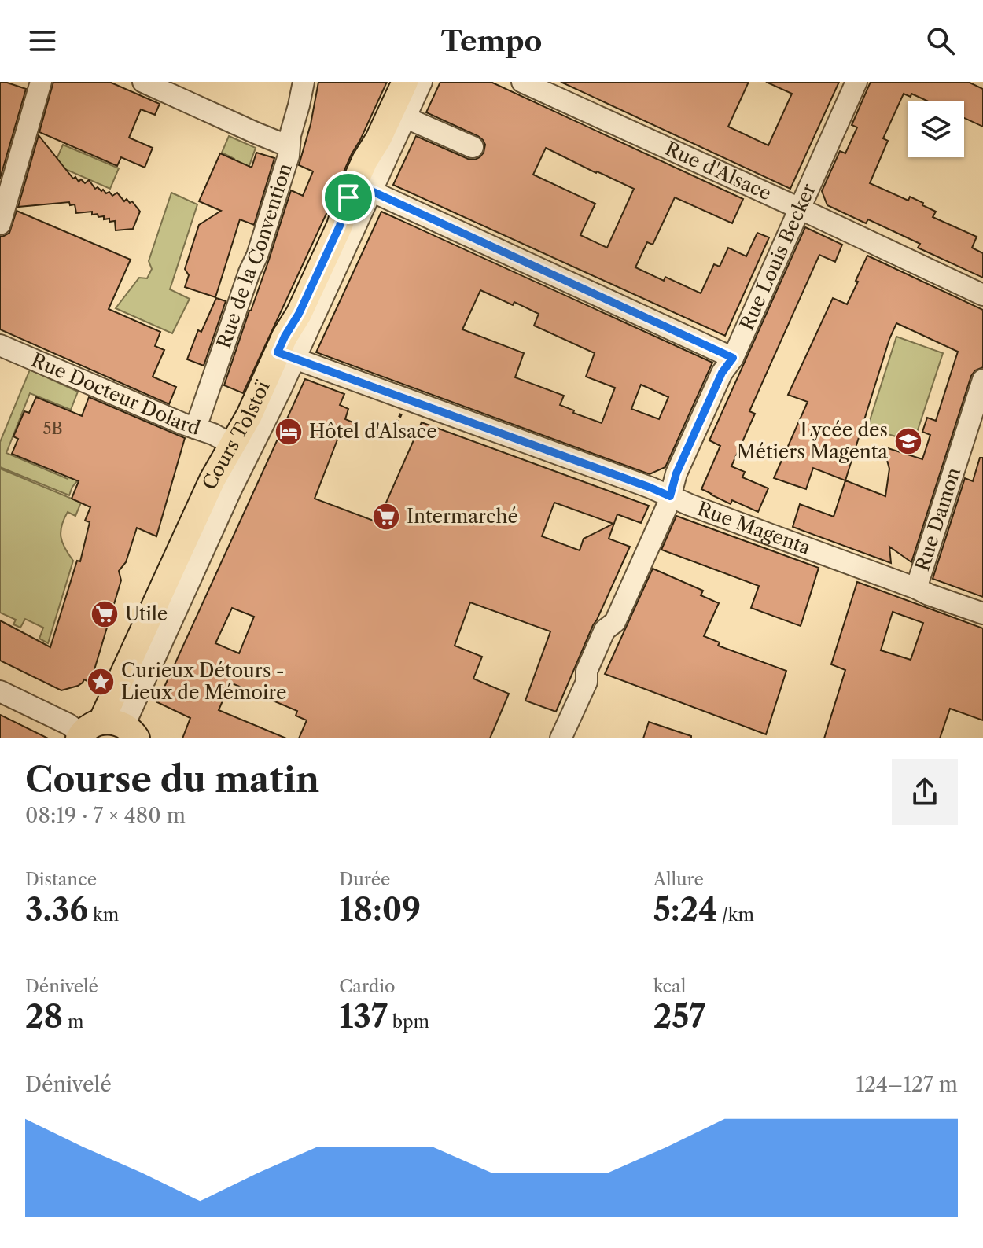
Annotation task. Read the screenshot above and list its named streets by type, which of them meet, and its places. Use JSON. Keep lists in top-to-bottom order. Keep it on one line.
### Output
{"streets":{"main road":["Cours Tolstoï"],"street":["Rue d'Alsace","Rue de la Convention","Rue Louis Becker","Rue Docteur Dolard","Rue Damon","Rue Magenta"]},"crossings":[["Rue d'Alsace","Rue Louis Becker"],["Rue de la Convention","Rue Docteur Dolard"],["Rue Louis Becker","Rue Magenta"],["Rue Docteur Dolard","Cours Tolstoï"],["Cours Tolstoï","Rue Magenta"],["Rue Damon","Rue Magenta"]],"places":{"hotel":["Hôtel d'Alsace"],"school or university":["Lycée des Métiers Magenta"],"supermarket":["Intermarché","Utile"],"place":["Curieux Détours - Lieux de Mémoire"]},"house_numbers":["5B"],"page":{"header":"Tempo","heading":["Course du matin","08:19 · 7 × 480 m"],"stats":[["Distance","3.36 km"],["Durée","18:09"],["Allure","5:24 /km"],["Dénivelé","28 m"],["Cardio","137 bpm"],["kcal","257"]],"chart":["Dénivelé","124–127 m"]}}
